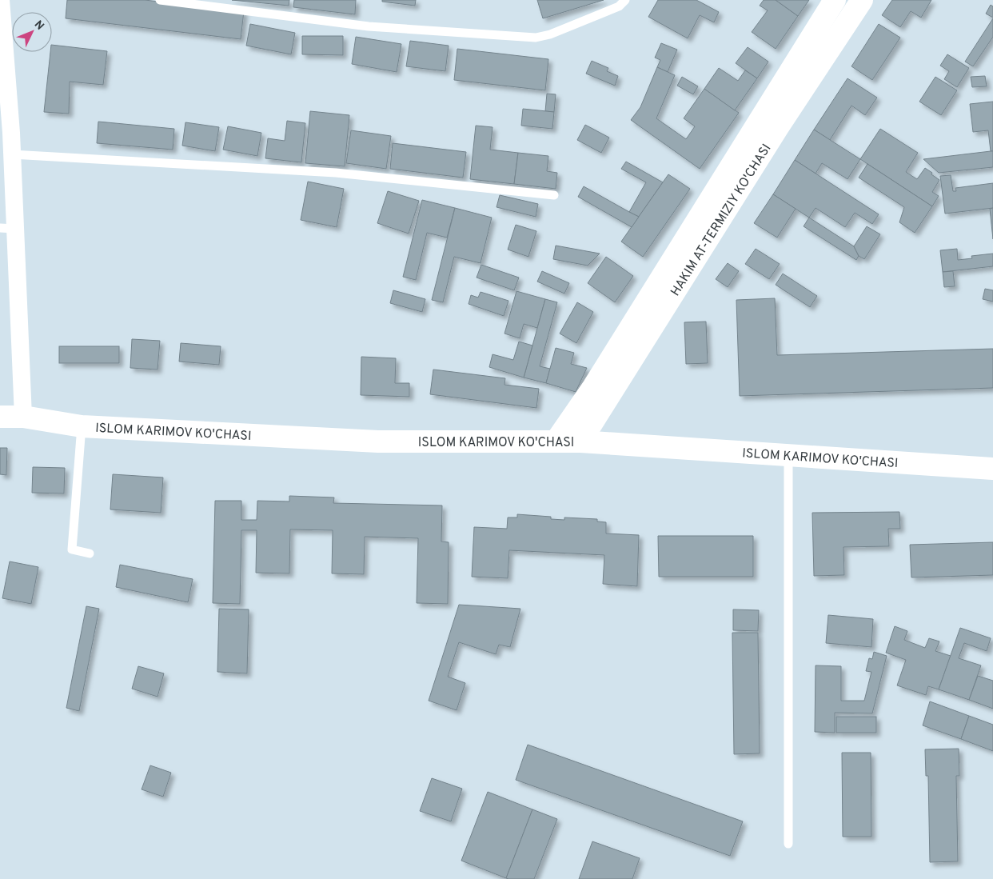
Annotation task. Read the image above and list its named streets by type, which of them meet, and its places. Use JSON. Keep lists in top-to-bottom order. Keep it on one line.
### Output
{"streets":{"main road":["HAKIM AT-TERMIZIY KO'CHASI","ISLOM KARIMOV KO'CHASI"]},"crossings":[["HAKIM AT-TERMIZIY KO'CHASI","ISLOM KARIMOV KO'CHASI"]],"north":"top right"}
